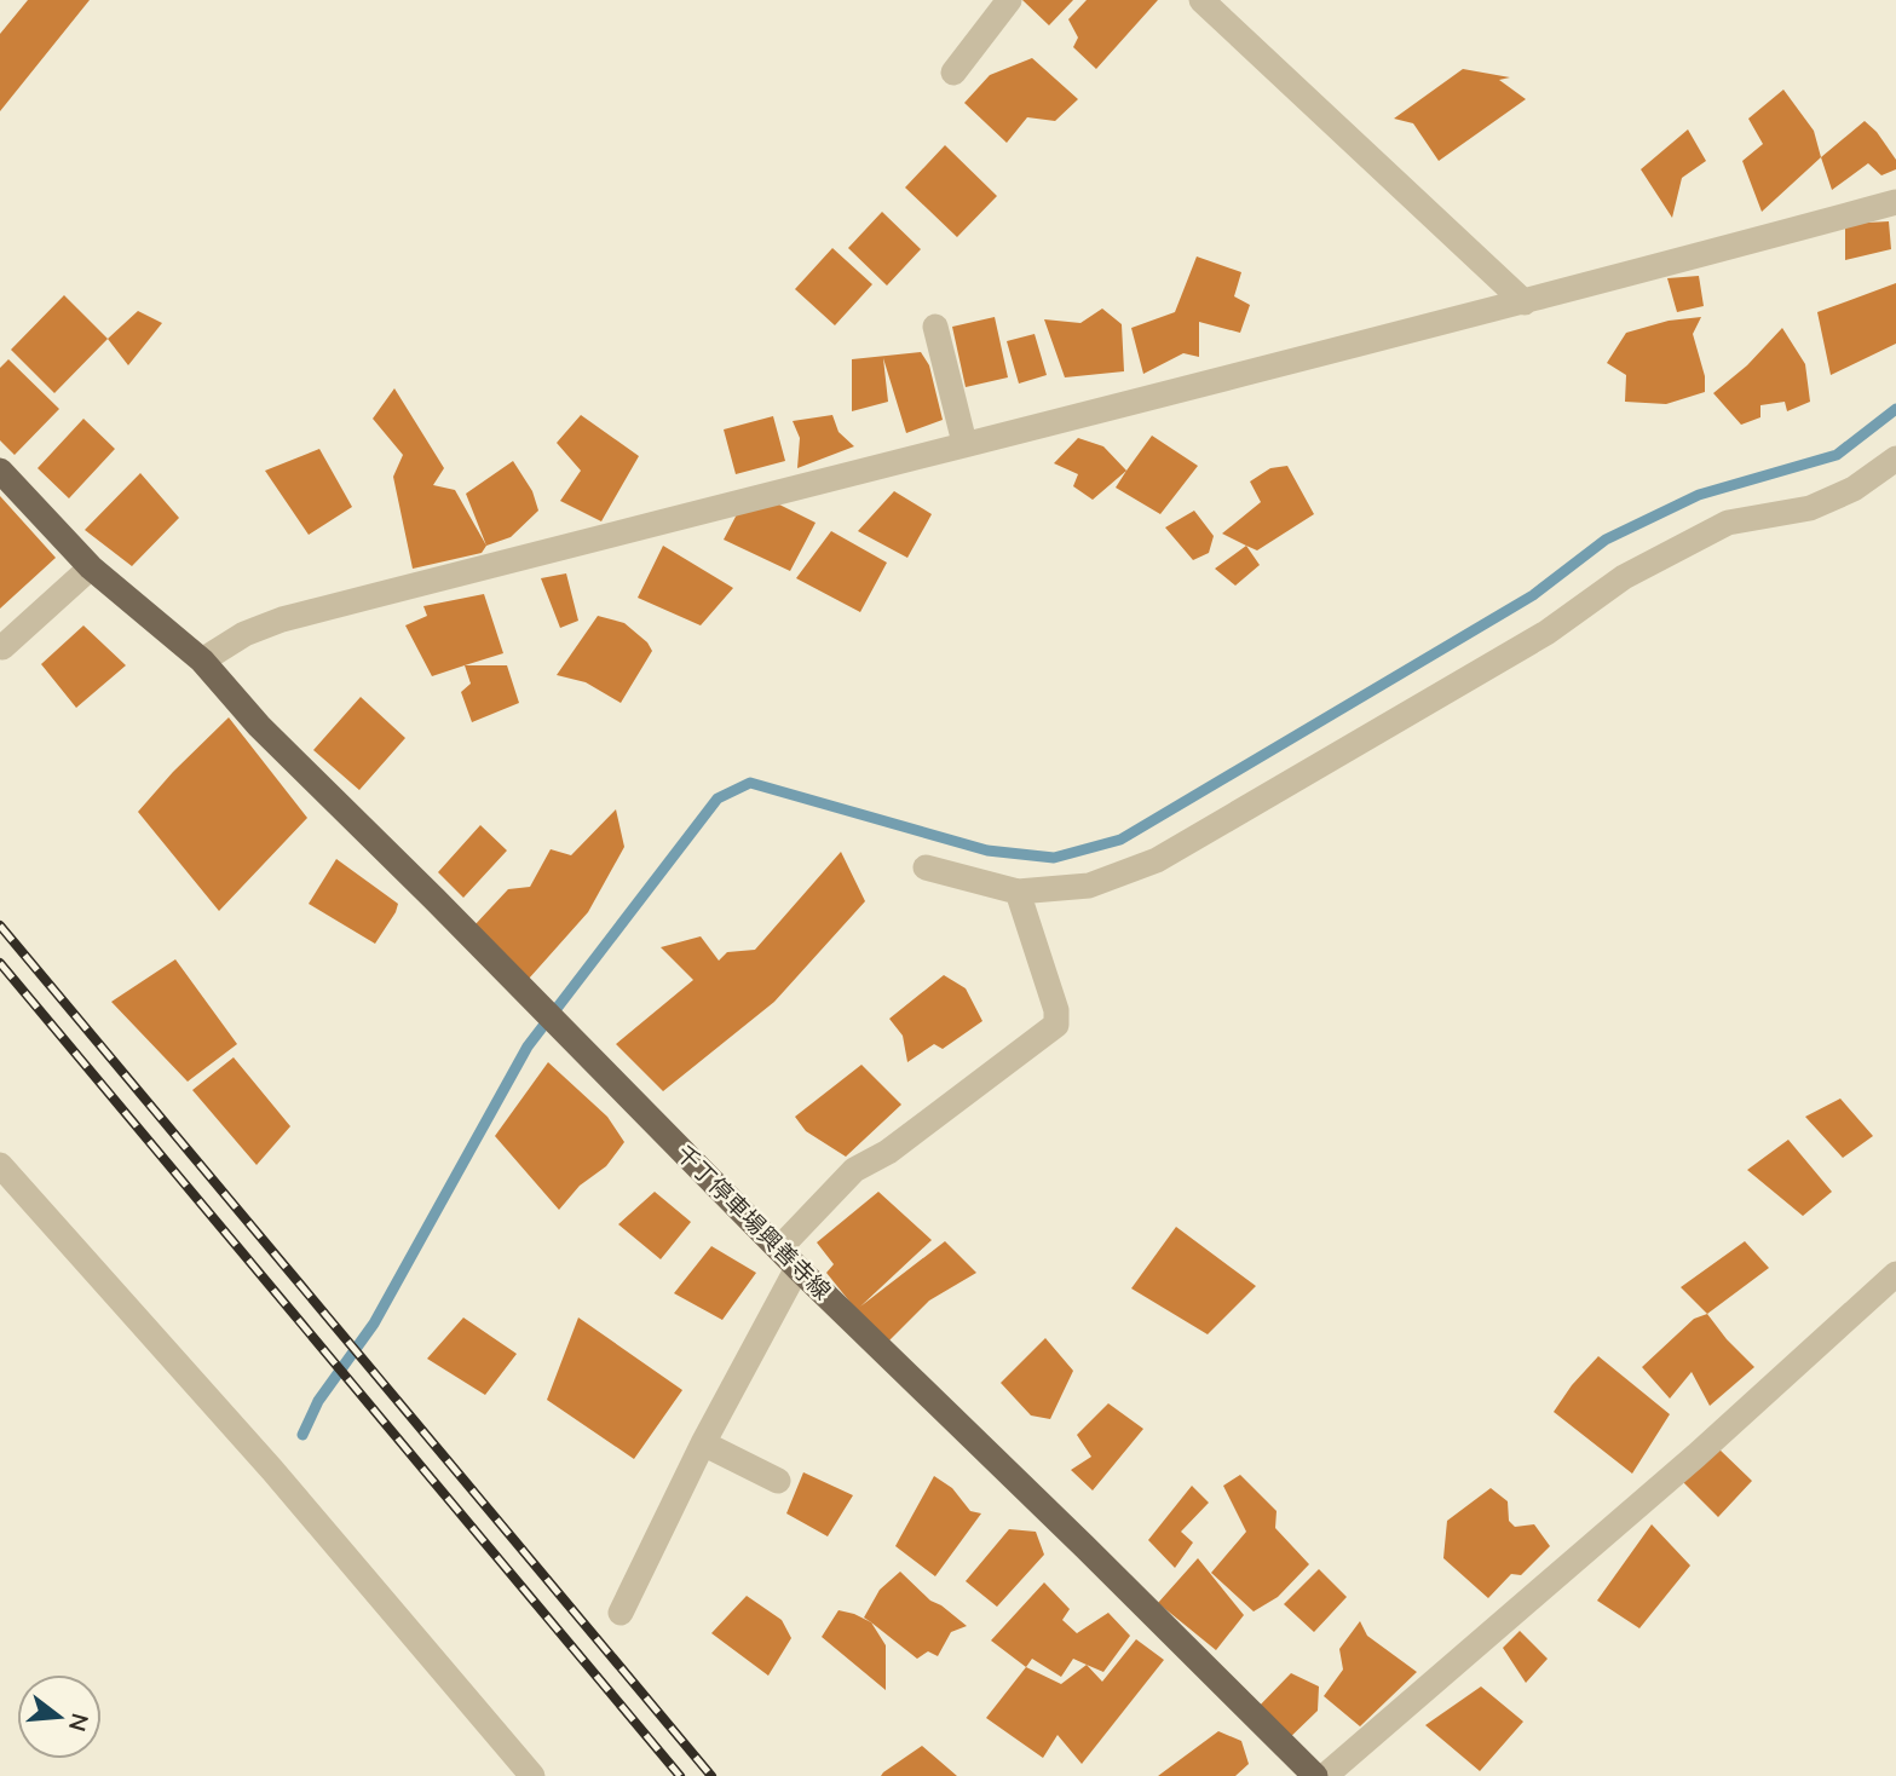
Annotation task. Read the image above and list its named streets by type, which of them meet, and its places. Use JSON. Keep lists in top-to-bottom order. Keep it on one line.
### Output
{"streets":{"main road":["千丁停車場興善寺線"]},"north":"right"}
